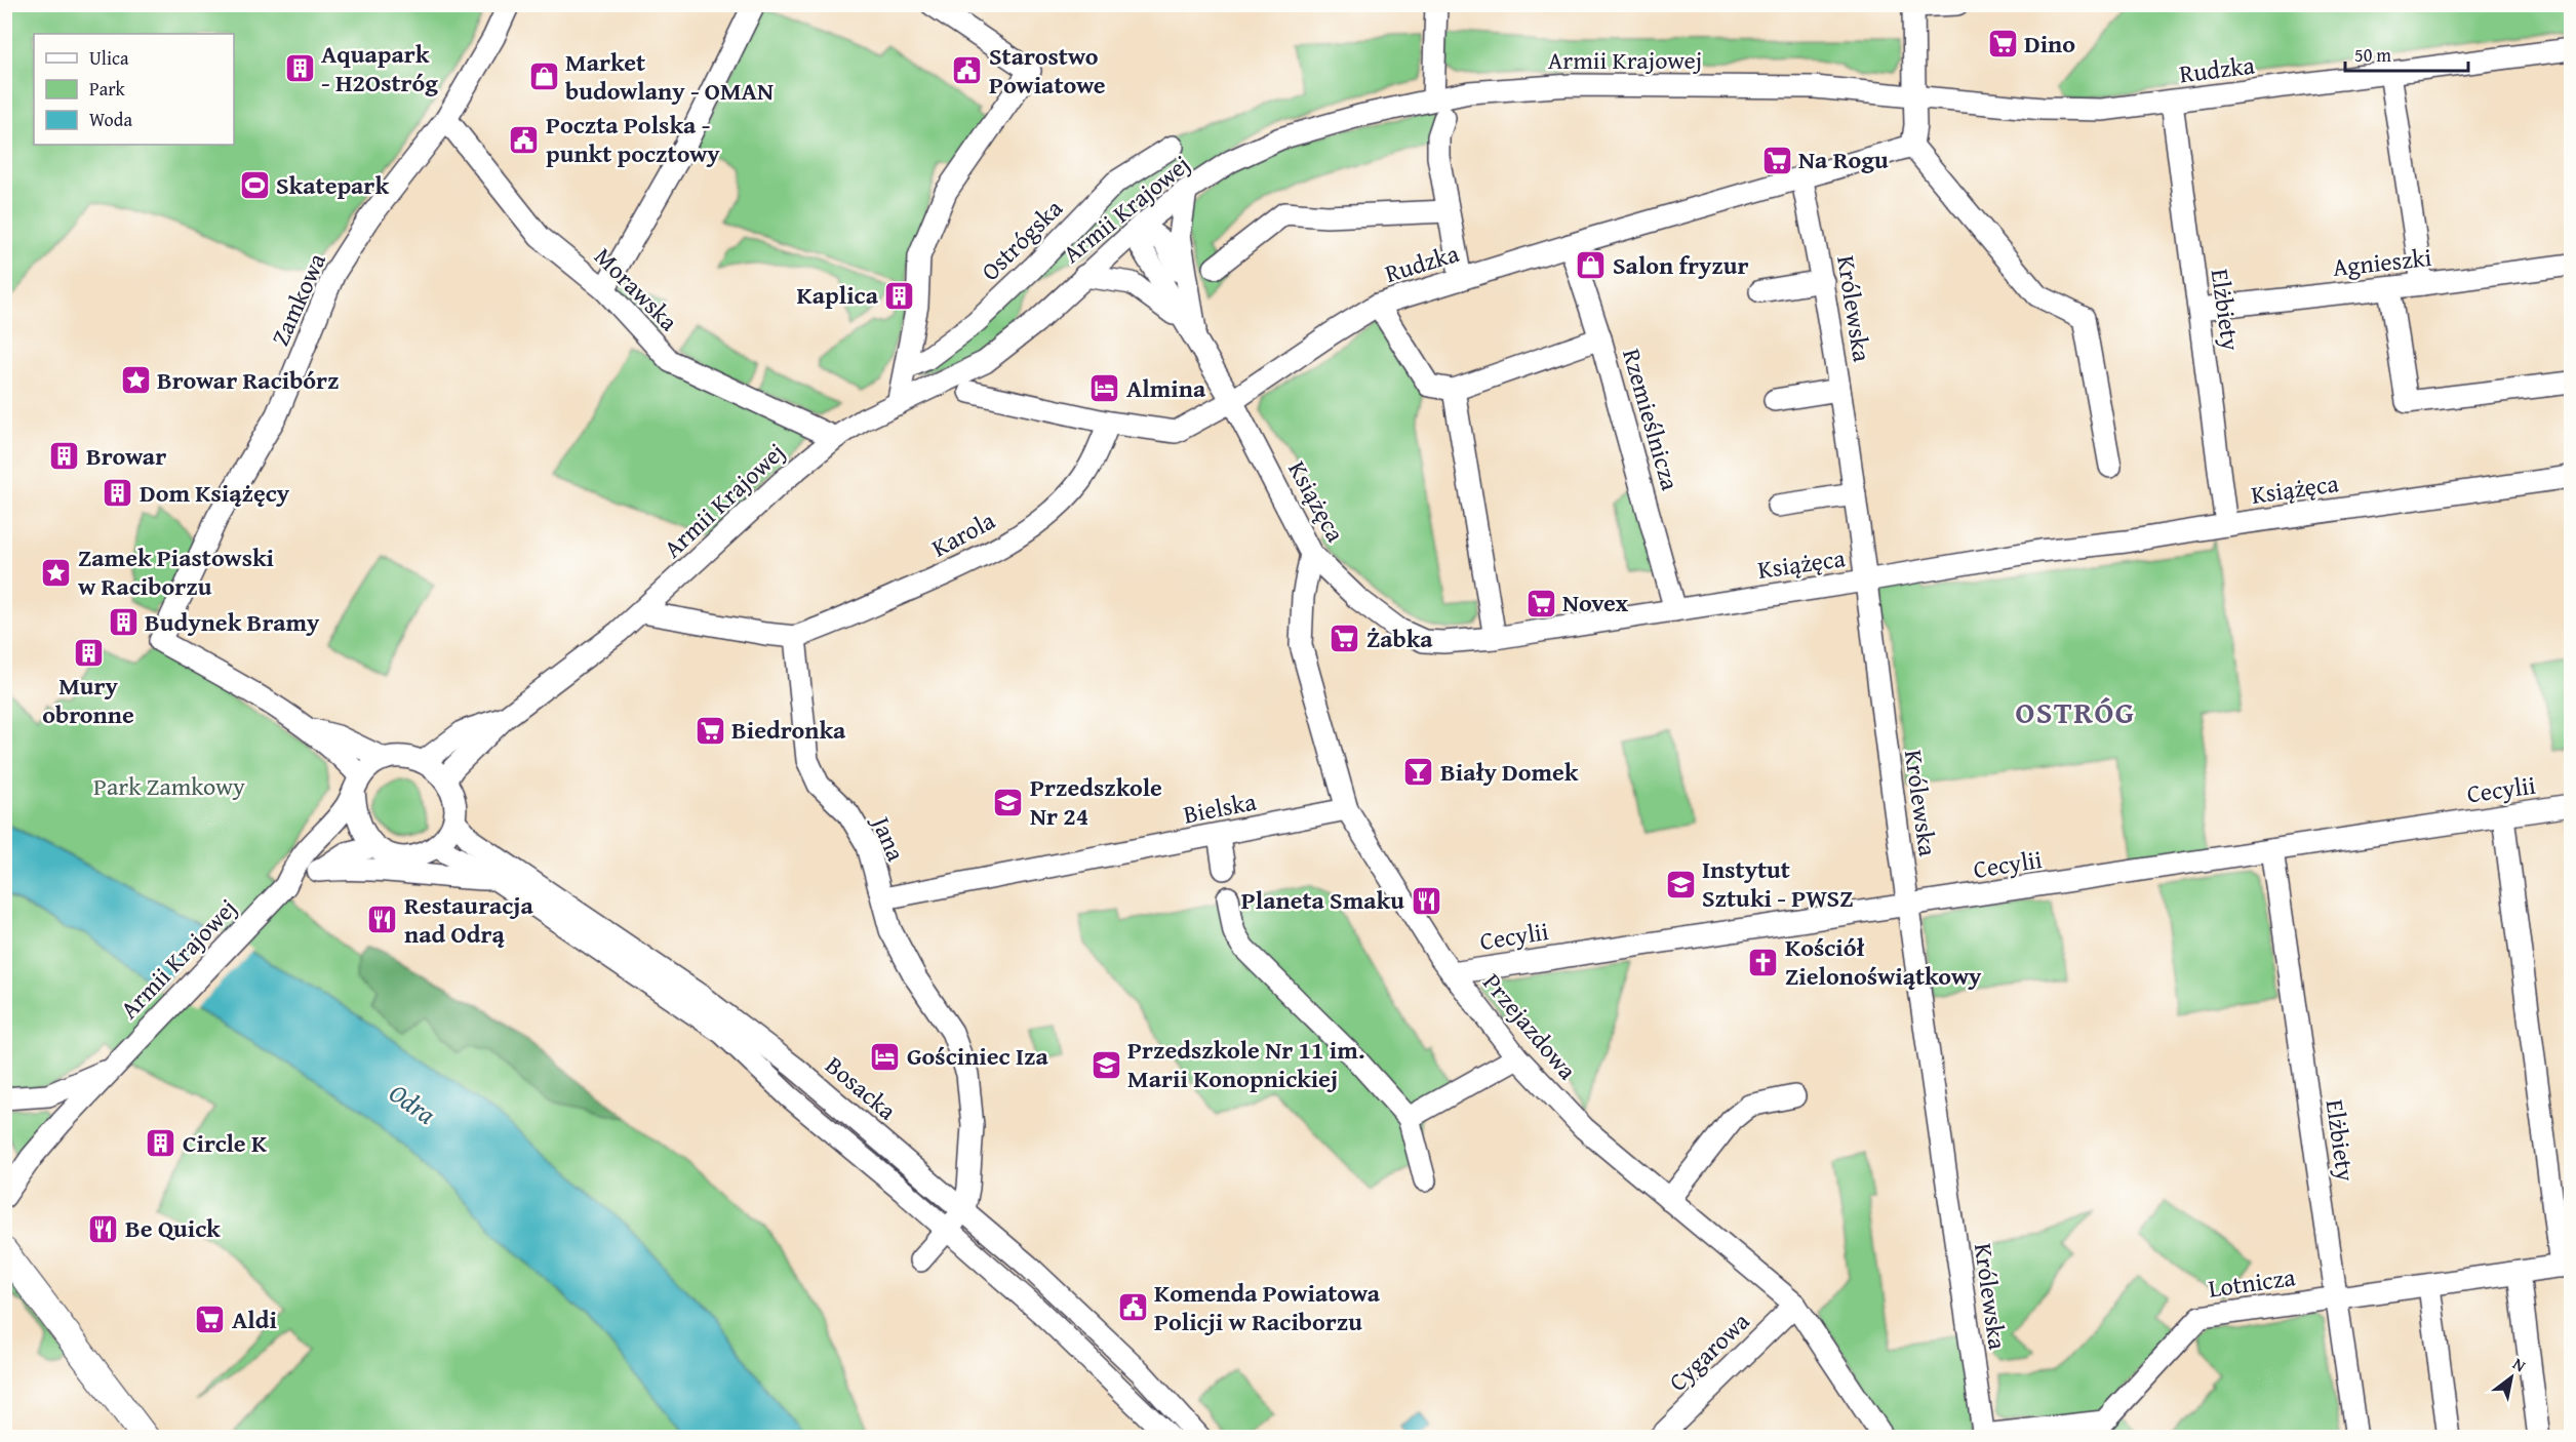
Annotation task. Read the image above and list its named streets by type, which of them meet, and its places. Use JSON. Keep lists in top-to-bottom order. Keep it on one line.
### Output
{"streets":{"street":["Armii Krajowej","Rudzka","Ostrógska","Agnieszki","Morawska","Zamkowa","Królewska","Elżbiety","Rzemieślnicza","Książęca","Karola","Cecylii","Bielska","Jana","Przejazdowa","Bosacka","Lotnicza","Cygarowa"]},"crossings":[["Armii Krajowej","Rudzka"],["Armii Krajowej","Morawska"],["Armii Krajowej","Zamkowa"],["Armii Krajowej","Książęca"],["Armii Krajowej","Bosacka"],["Rudzka","Królewska"],["Rudzka","Elżbiety"],["Rudzka","Rzemieślnicza"],["Rudzka","Książęca"],["Rudzka","Karola"],["Agnieszki","Elżbiety"],["Morawska","Zamkowa"],["Zamkowa","Bosacka"],["Królewska","Książęca"],["Królewska","Cecylii"],["Królewska","Lotnicza"],["Elżbiety","Książęca"],["Elżbiety","Cecylii"],["Elżbiety","Lotnicza"],["Rzemieślnicza","Książęca"],["Książęca","Przejazdowa"],["Karola","Jana"],["Cecylii","Przejazdowa"],["Bielska","Jana"],["Bielska","Przejazdowa"],["Jana","Bosacka"],["Przejazdowa","Cygarowa"]],"districts":["OSTRÓG"],"water":["Odra"],"parks":["Park Zamkowy"],"places":{"supermarket":["Dino","Na Rogu","Novex","Żabka","Biedronka","Aldi"],"building":["Aquapark - H2Ostróg","Kaplica","Browar","Dom Książęcy","Budynek Bramy","Mury obronne","Circle K"],"public building":["Starostwo Powiatowe","Poczta Polska - punkt pocztowy","Komenda Powiatowa Policji w Raciborzu"],"shop":["Market budowlany - OMAN","Salon fryzur"],"sports":["Skatepark"],"place":["Browar Racibórz","Zamek Piastowski w Raciborzu"],"hotel":["Almina","Gościniec Iza"],"bar":["Biały Domek"],"school or university":["Przedszkole Nr 24","Instytut Sztuki - PWSZ","Przedszkole Nr 11 im. Marii Konopnickiej"],"restaurant":["Planeta Smaku","Restauracja nad Odrą","Be Quick"],"church":["Kościół Zielonoświątkowy"]},"legend":["Ulica","Park","Woda"],"scale_bar":"50 m","north":"top right"}
